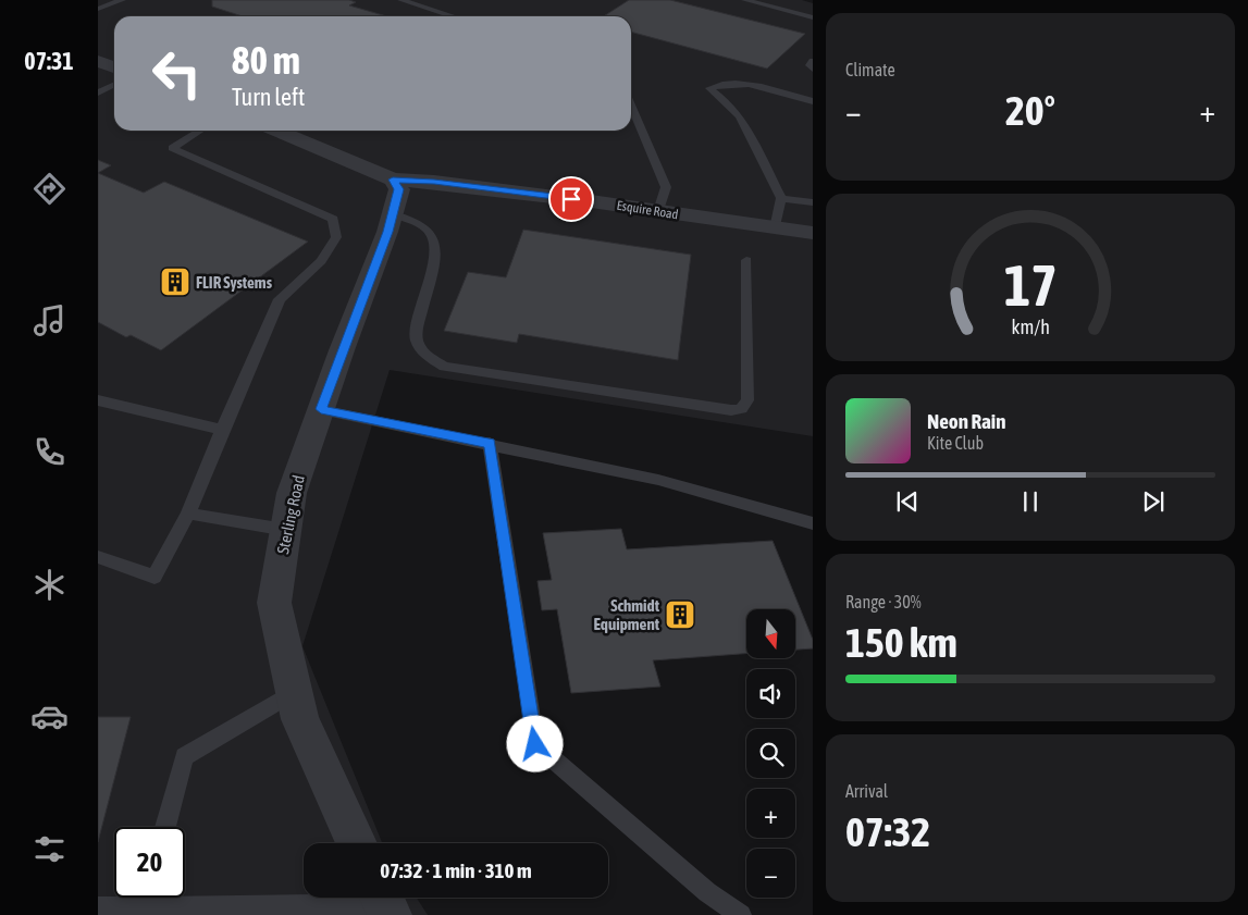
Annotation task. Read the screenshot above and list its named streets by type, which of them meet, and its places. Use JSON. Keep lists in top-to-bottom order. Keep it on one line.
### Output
{"streets":{"street":["Esquire Road","Sterling Road"]},"crossings":[["Esquire Road","Sterling Road"]],"places":{"building":["FLIR Systems","Schmidt Equipment"]},"north":"bottom","page":{"tabs":"07:31","tile":["Climate",["Range · 30%","150 km"],["Arrival","07:32"]],"turn":["80 m","Turn left"],"heat":["−","20°","+"],"song":["Neon Rain","Kite Club"],"map_buttons":["+","−"],"limit":"20","trip":"07:32 · 1 min · 310 m","gauge":["17","km/h"]}}
